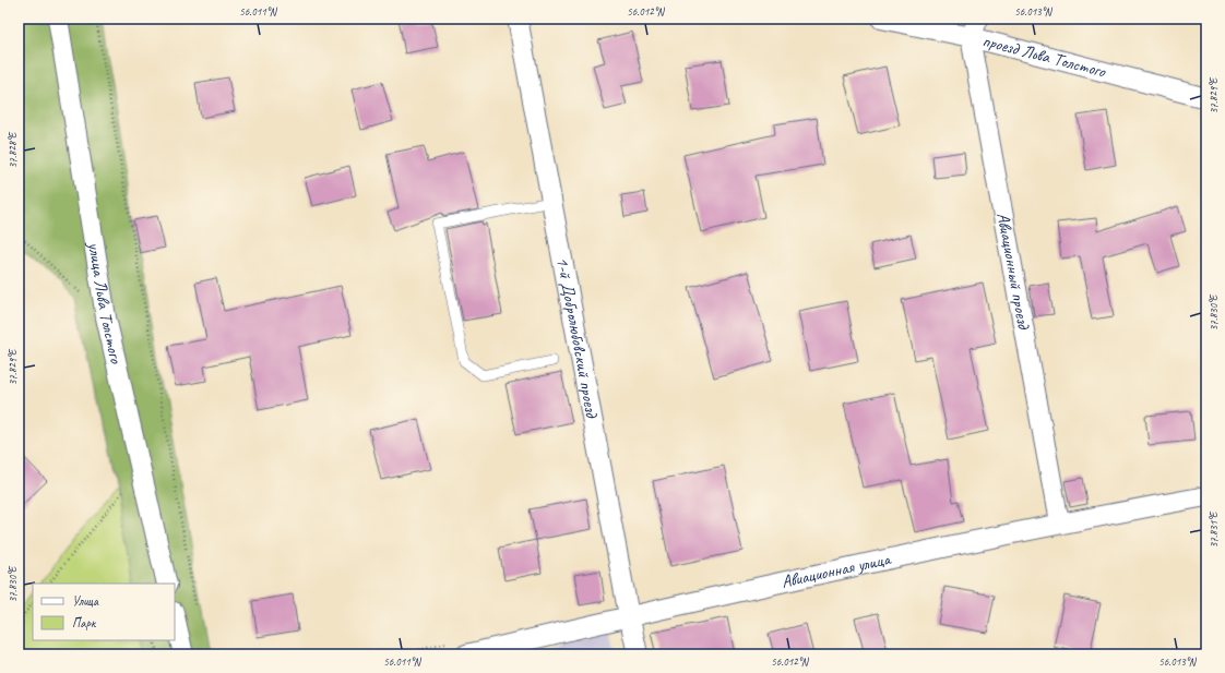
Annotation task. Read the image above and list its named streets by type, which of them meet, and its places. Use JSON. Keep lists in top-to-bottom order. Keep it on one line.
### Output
{"streets":{"street":["проезд Льва Толстого","Авиационный проезд","улица Льва Толстого","1-й Добролюбовский проезд","Авиационная улица"]},"crossings":[["проезд Льва Толстого","Авиационный проезд"],["Авиационный проезд","Авиационная улица"],["1-й Добролюбовский проезд","Авиационная улица"]],"legend":["Улица","Парк"],"coordinates":["56.011°N","56.012°N","56.013°N","37.829°E","37.828°E","37.830°E","37.831°E"]}
